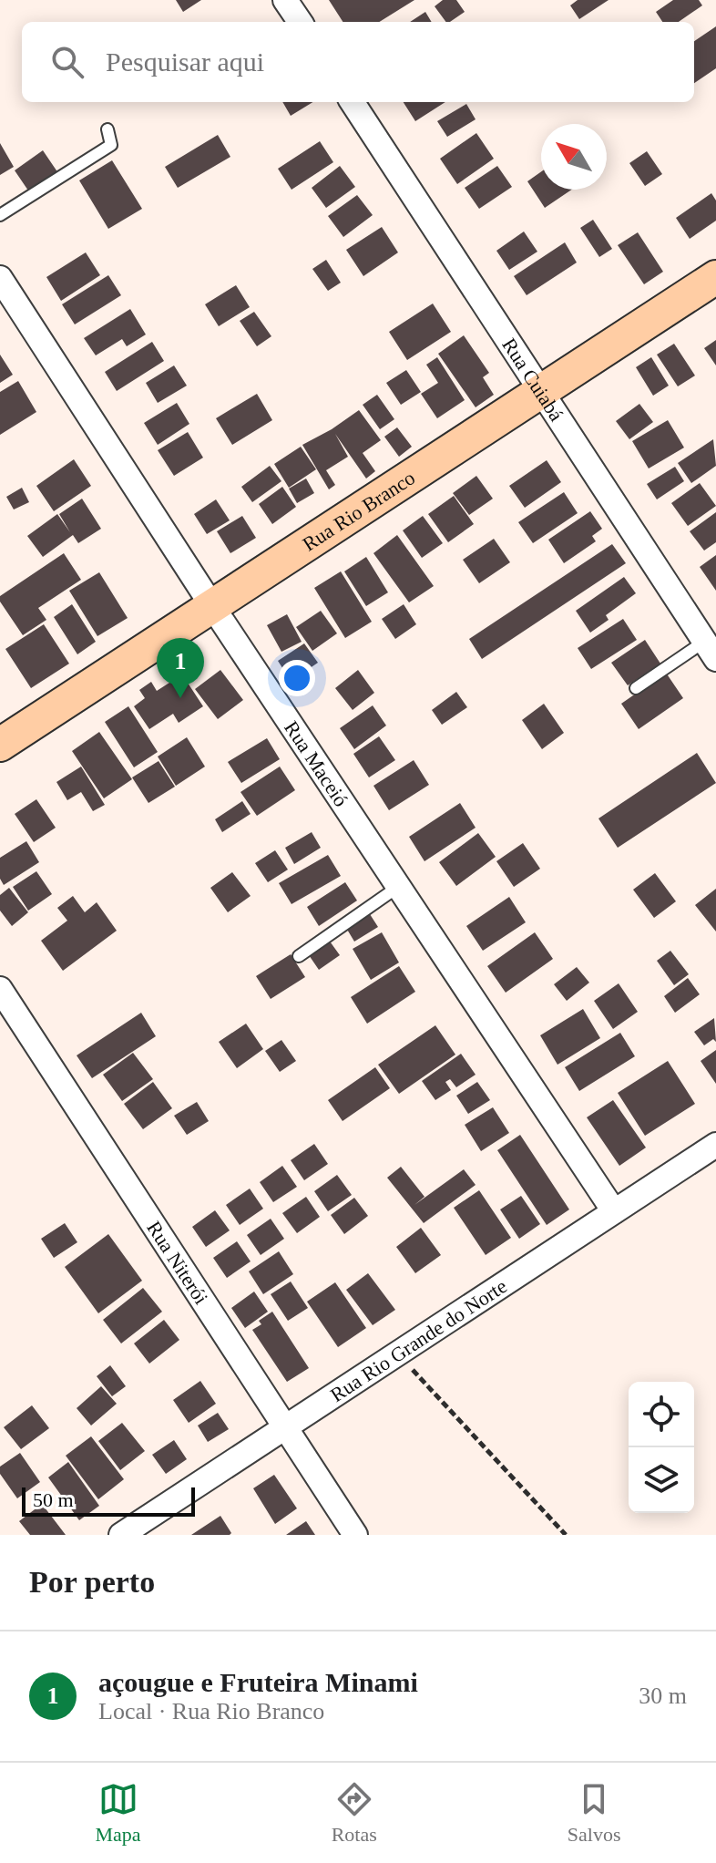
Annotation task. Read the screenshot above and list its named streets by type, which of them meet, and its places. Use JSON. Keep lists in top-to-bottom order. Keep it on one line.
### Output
{"streets":{"street":["Rua Cuiabá","Rua Rio Branco","Rua Maceió","Rua Niterói","Rua Rio Grande do Norte"]},"crossings":[["Rua Cuiabá","Rua Rio Branco"],["Rua Rio Branco","Rua Maceió"],["Rua Maceió","Rua Rio Grande do Norte"],["Rua Niterói","Rua Rio Grande do Norte"]],"scale_bar":"50 m","north":"top left","page":{"search":"Pesquisar aqui","pins":"1","scale":"50 m","heading":"Por perto","list":[{"mark":"1","name":"açougue e Fruteira Minami","note":"Local · Rua Rio Branco","value":"30 m"}],"nav":["Mapa","Rotas","Salvos"]}}
